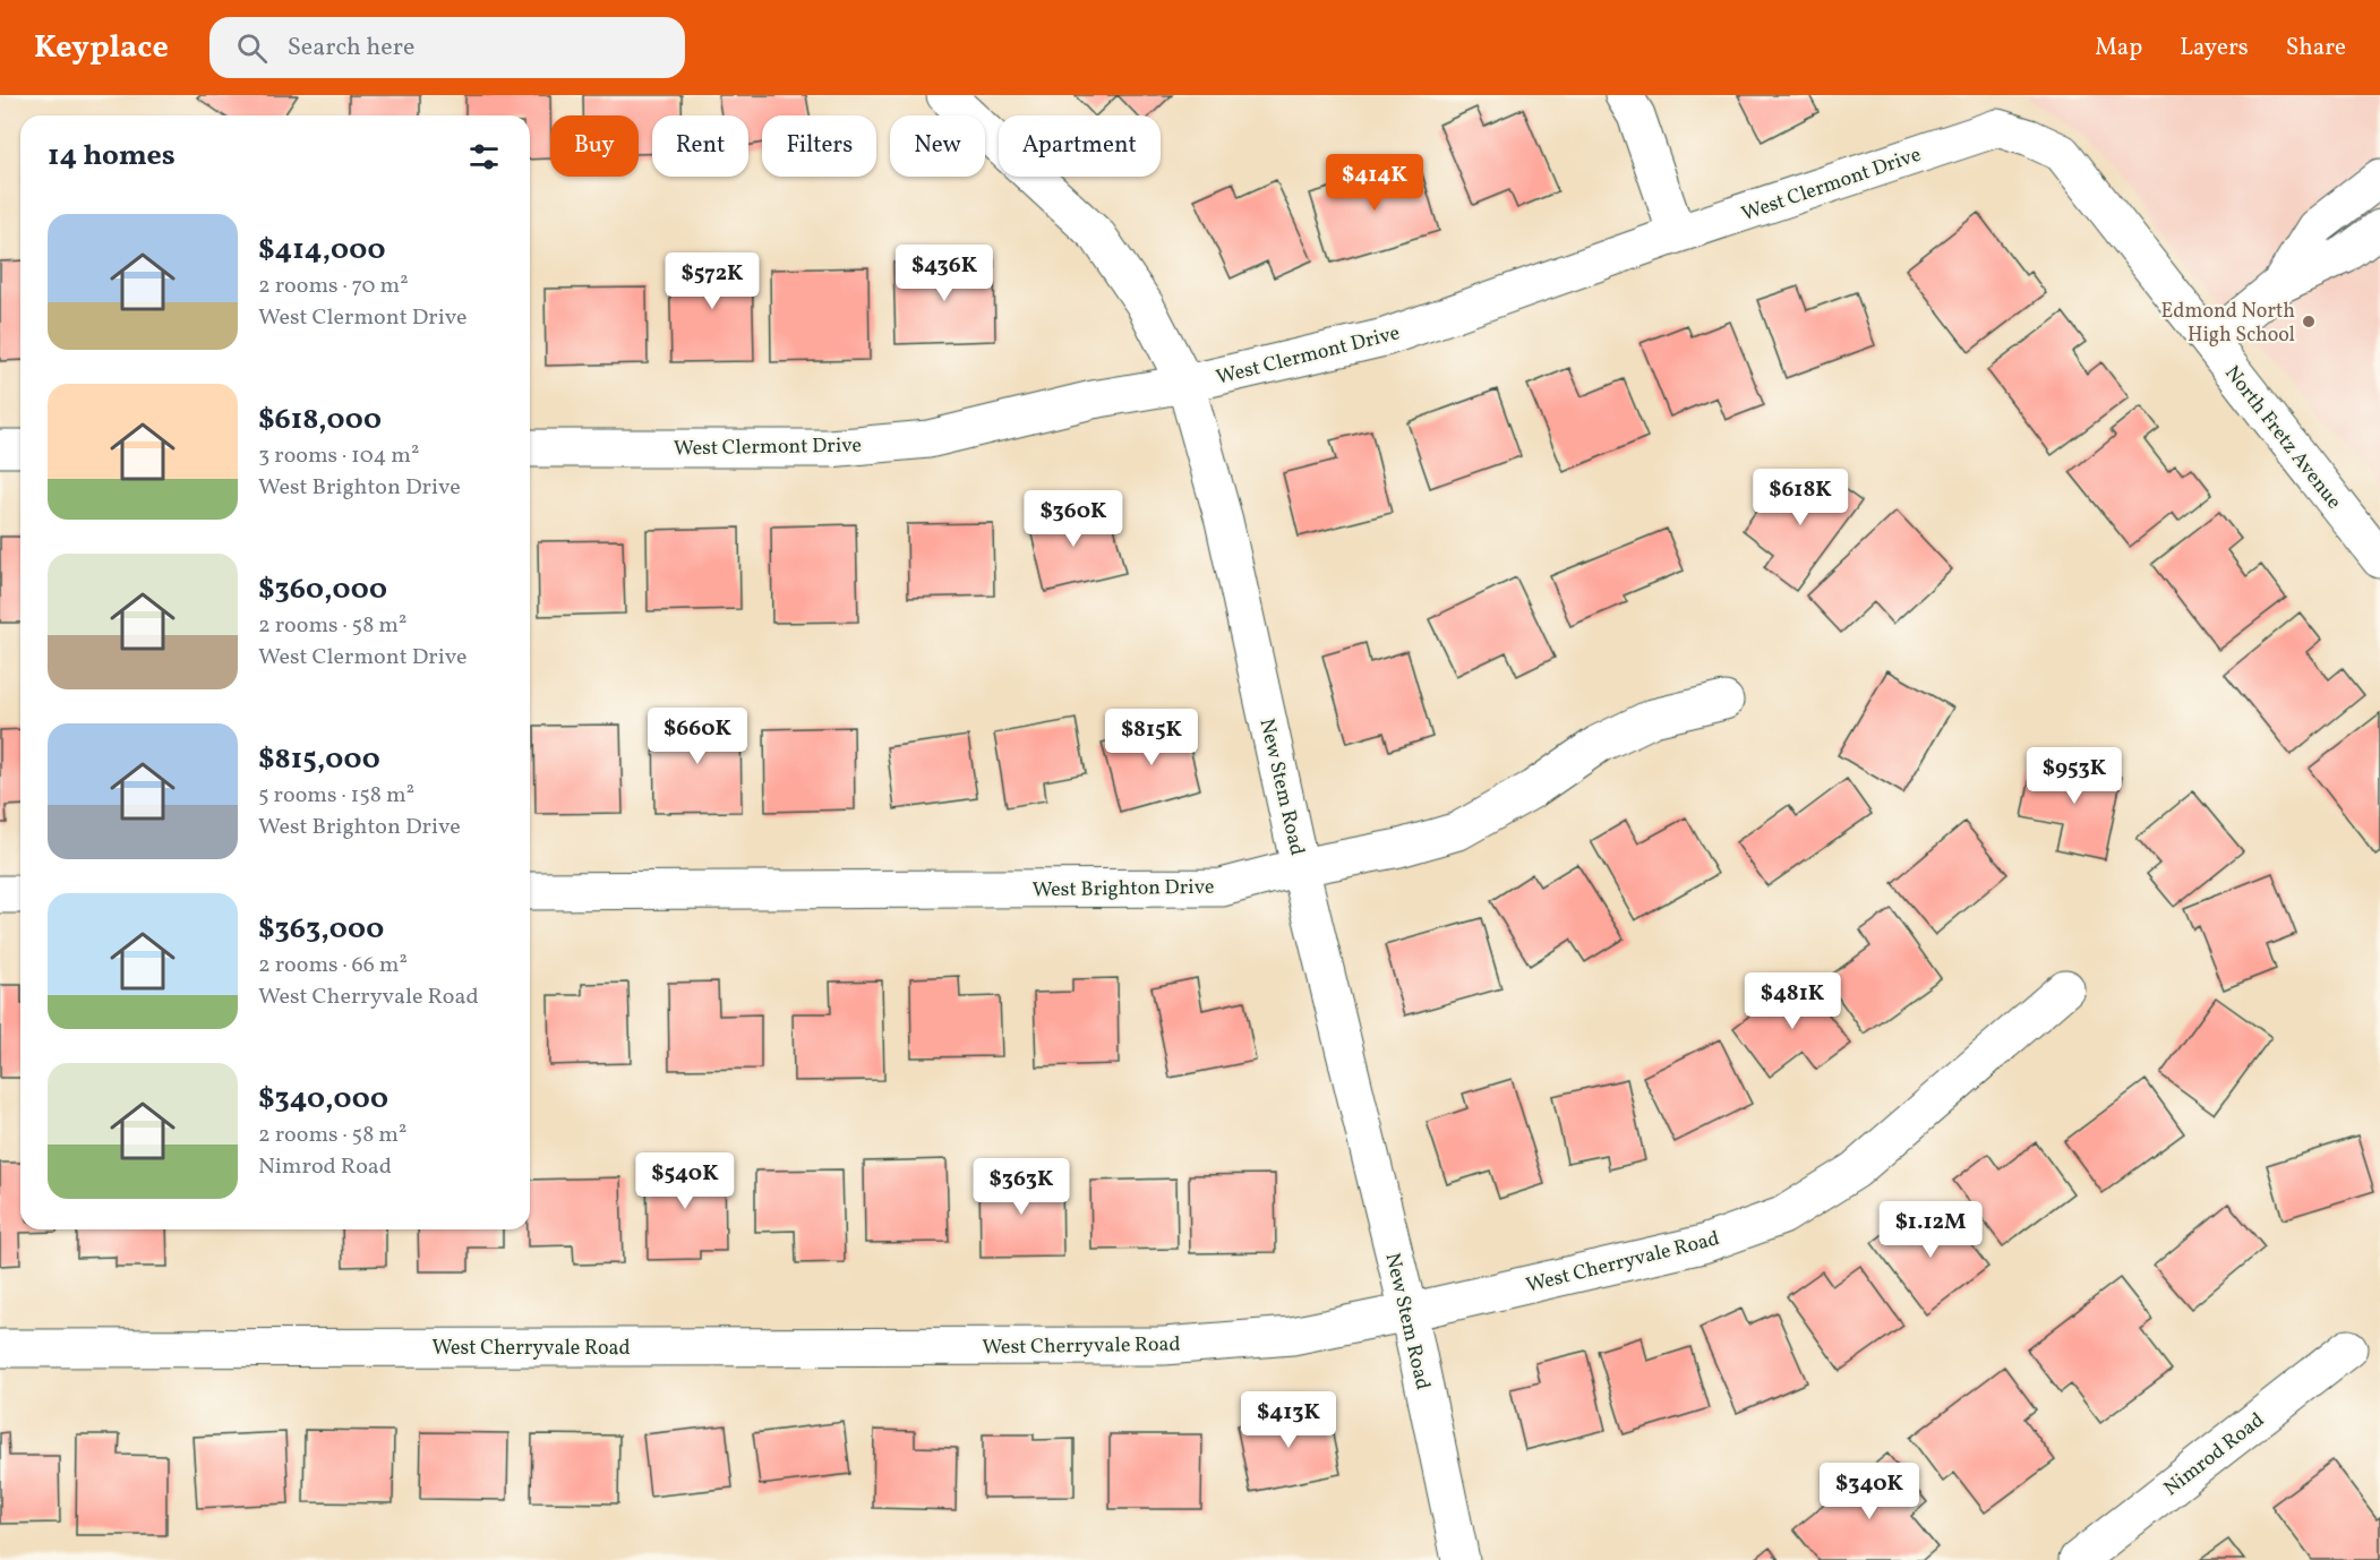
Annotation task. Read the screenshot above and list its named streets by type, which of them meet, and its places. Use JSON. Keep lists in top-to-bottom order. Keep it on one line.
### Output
{"streets":{"street":["West Clermont Drive","North Fretz Avenue","New Stem Road","West Brighton Drive","West Cherryvale Road","Nimrod Road"]},"crossings":[["West Clermont Drive","North Fretz Avenue"],["West Clermont Drive","New Stem Road"],["New Stem Road","West Brighton Drive"],["New Stem Road","West Cherryvale Road"]],"places":["Edmond North High School"],"page":{"header":"Keyplace","search":"Search here","nav":["Map","Layers","Share"],"chip":["Buy","Rent","Filters","New","Apartment"],"heading":"14 homes","price":["$414K","$436K","$572K","$618K","$360K","$660K","$815K","$953K","$481K","$540K","$363K","$1.12M","$413K","$340K"],"list":[{"name":"$414,000","note":"2 rooms · 70 m² · West Clermont Drive"},{"name":"$618,000","note":"3 rooms · 104 m² · West Brighton Drive"},{"name":"$360,000","note":"2 rooms · 58 m² · West Clermont Drive"},{"name":"$815,000","note":"5 rooms · 158 m² · West Brighton Drive"},{"name":"$363,000","note":"2 rooms · 66 m² · West Cherryvale Road"},{"name":"$340,000","note":"2 rooms · 58 m² · Nimrod Road"}]}}
